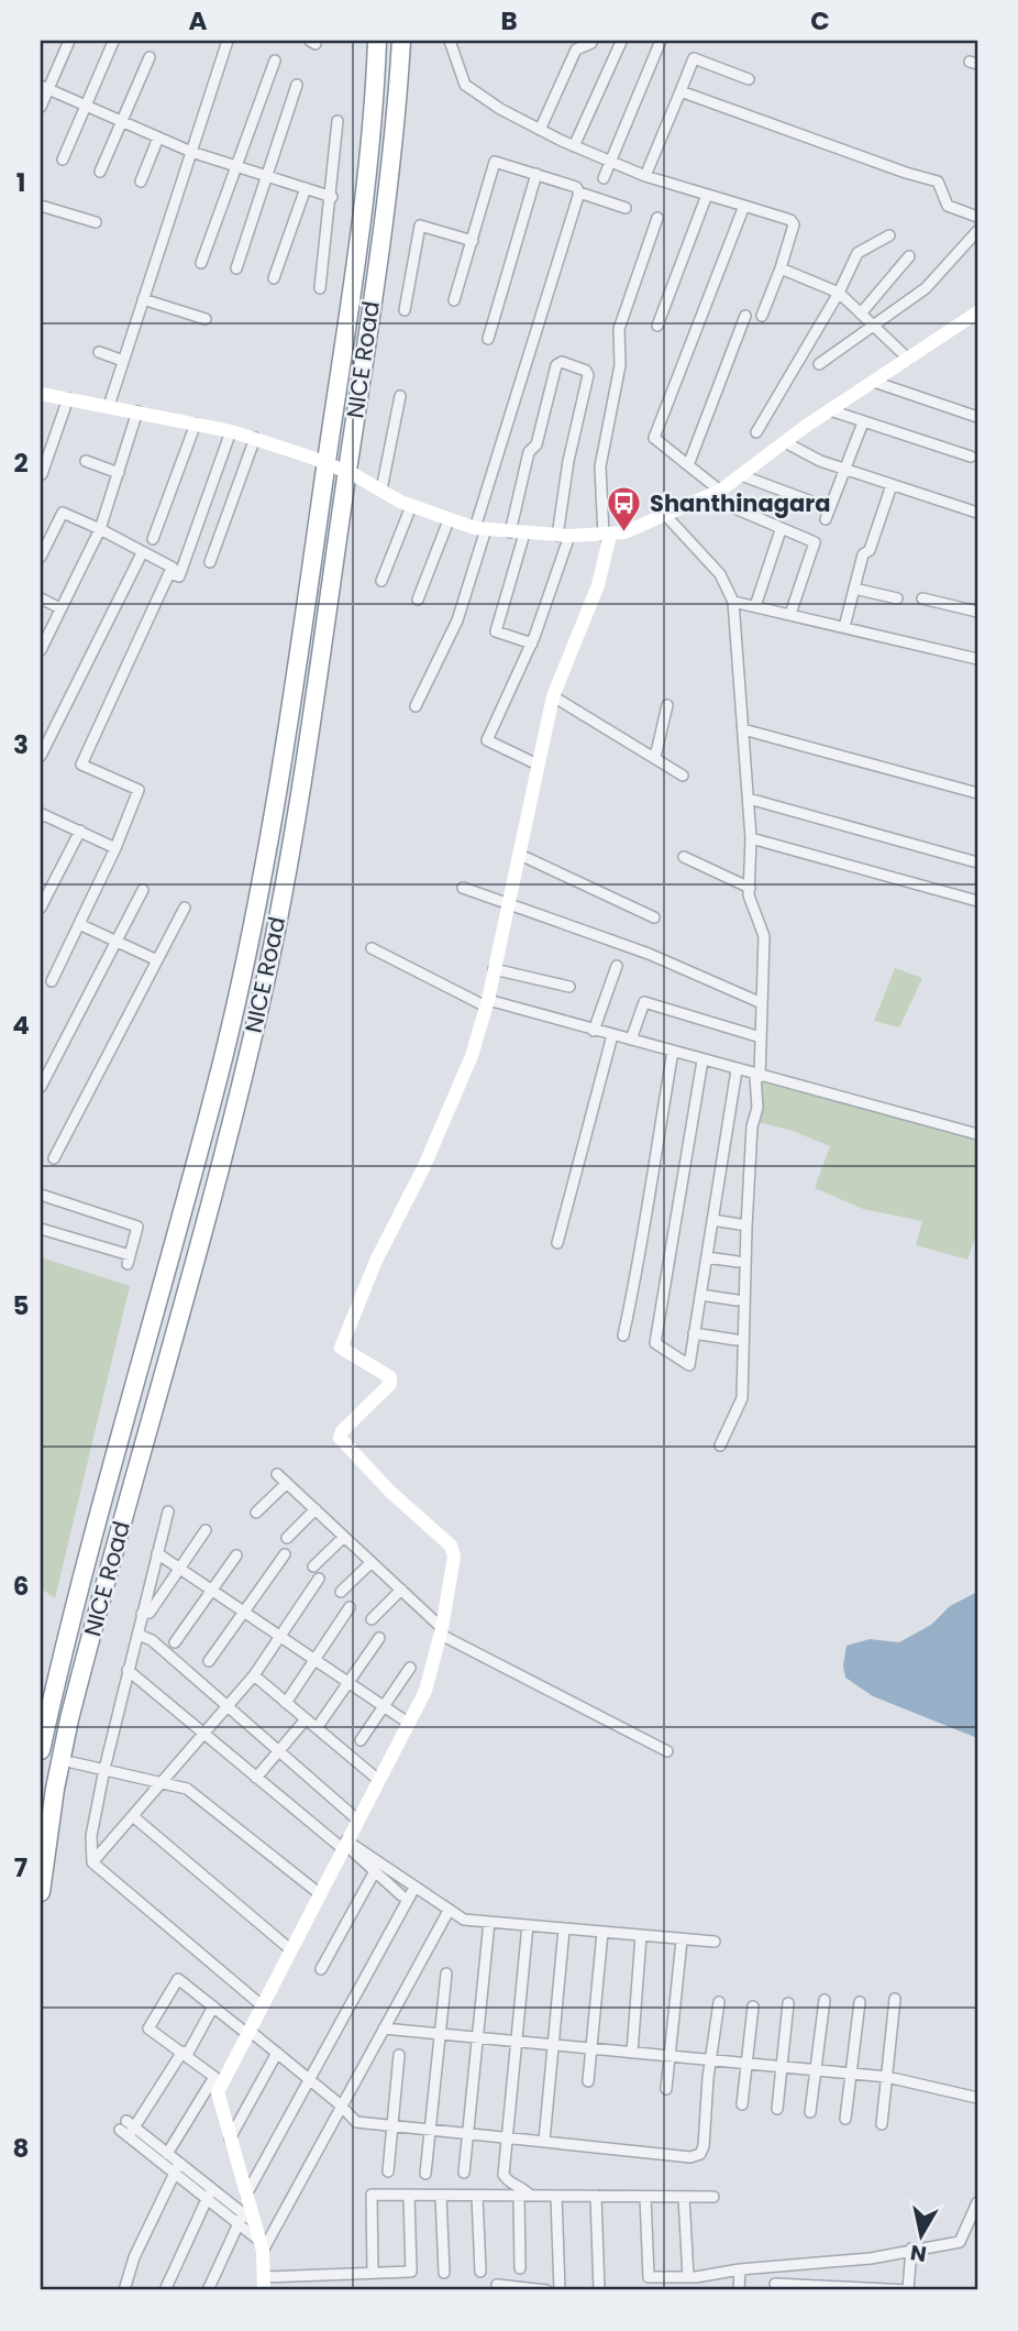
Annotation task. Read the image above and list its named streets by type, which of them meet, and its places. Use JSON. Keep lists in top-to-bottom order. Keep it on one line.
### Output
{"streets":{"highway":["NICE Road"]},"places":{"bus stop":["Shanthinagara"]},"north":"bottom","grid":{"columns":["A","B","C"],"rows":["1","2","3","4","5","6","7","8"]}}
